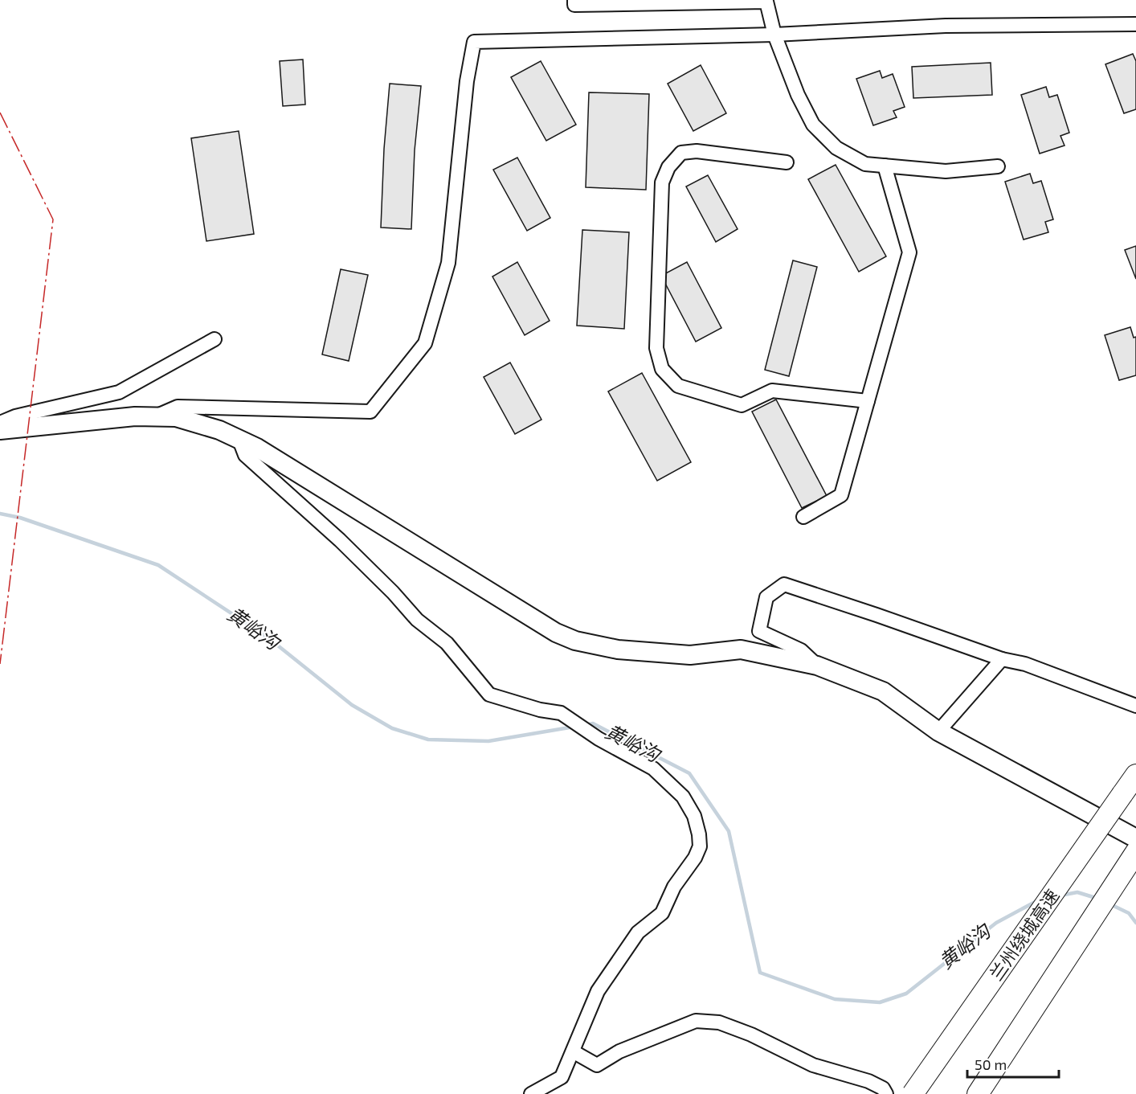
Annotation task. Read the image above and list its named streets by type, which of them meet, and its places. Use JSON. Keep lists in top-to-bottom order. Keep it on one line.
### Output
{"streets":{"highway":["兰州绕城高速"]},"water":["黄峪沟"],"scale_bar":"50 m"}
